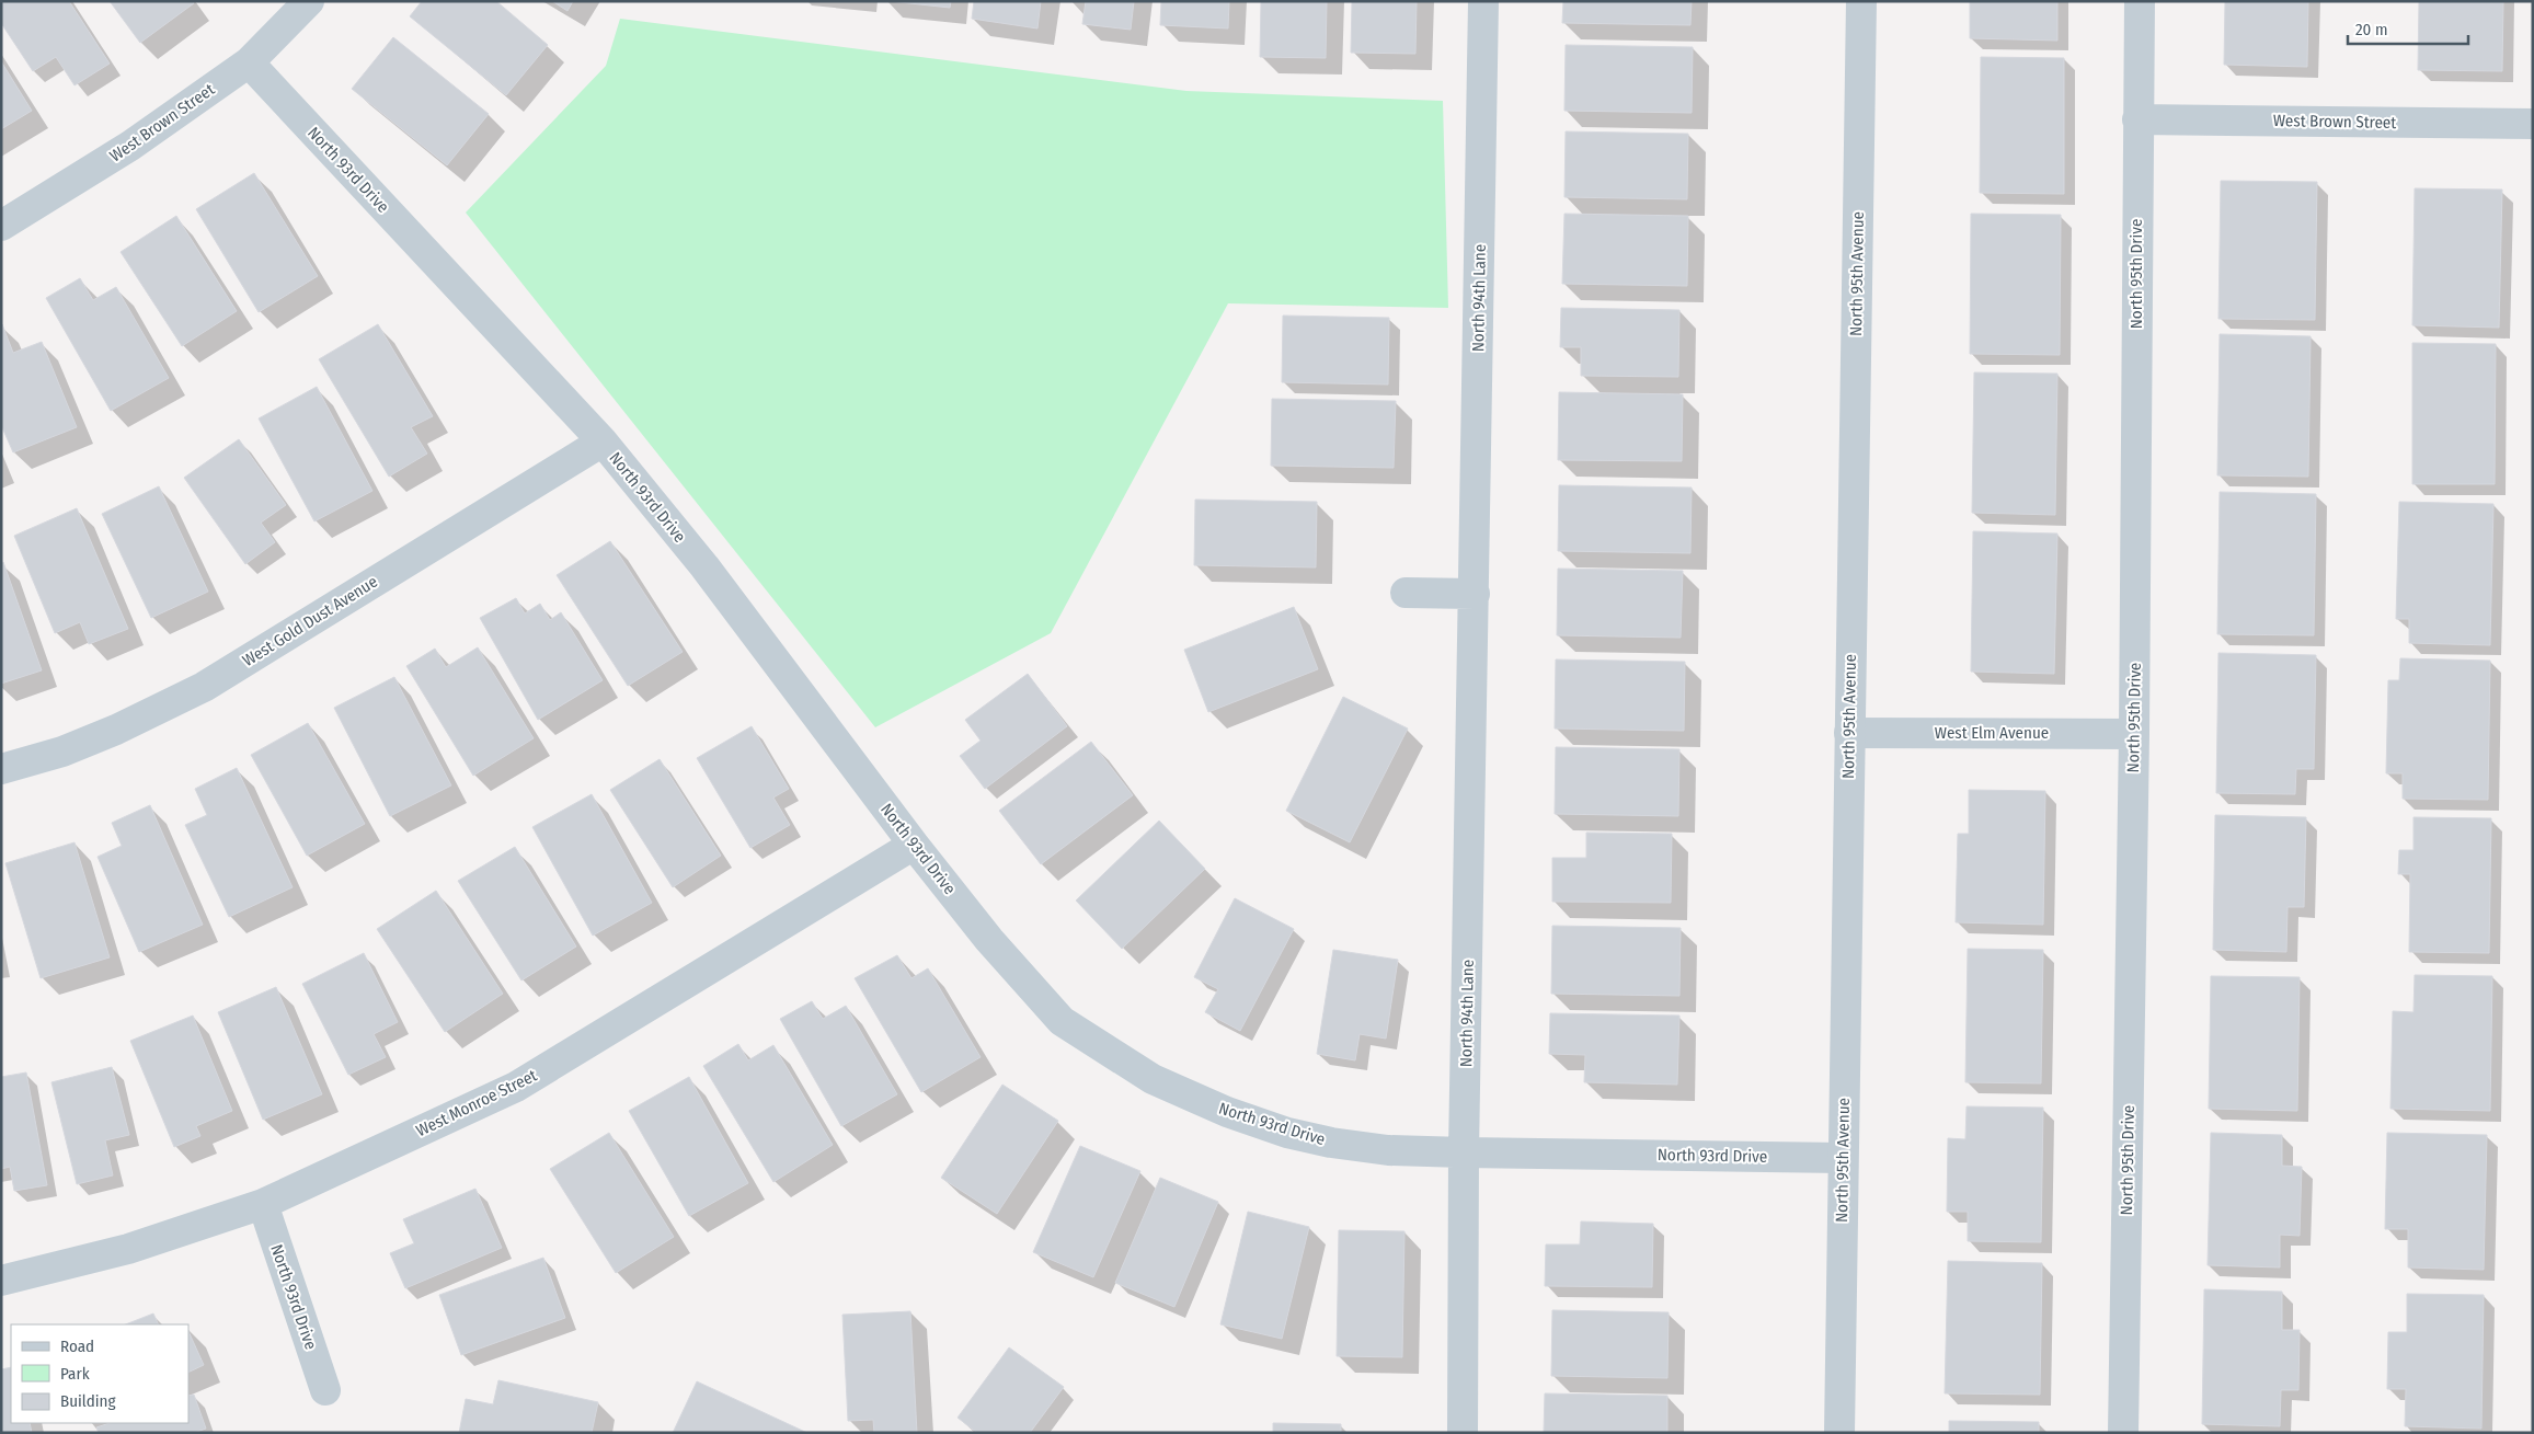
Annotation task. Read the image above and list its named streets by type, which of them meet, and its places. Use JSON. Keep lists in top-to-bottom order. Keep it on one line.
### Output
{"streets":{"street":["West Brown Street","North 93rd Drive","North 95th Avenue","North 95th Drive","North 94th Lane","West Gold Dust Avenue","West Elm Avenue","West Monroe Street"]},"crossings":[["West Brown Street","North 93rd Drive"],["West Brown Street","North 95th Drive"],["North 93rd Drive","North 95th Avenue"],["North 93rd Drive","North 94th Lane"],["North 93rd Drive","West Gold Dust Avenue"],["North 93rd Drive","West Monroe Street"],["North 95th Avenue","West Elm Avenue"],["North 95th Drive","West Elm Avenue"]],"legend":["Road","Park","Building"],"scale_bar":"20 m"}
